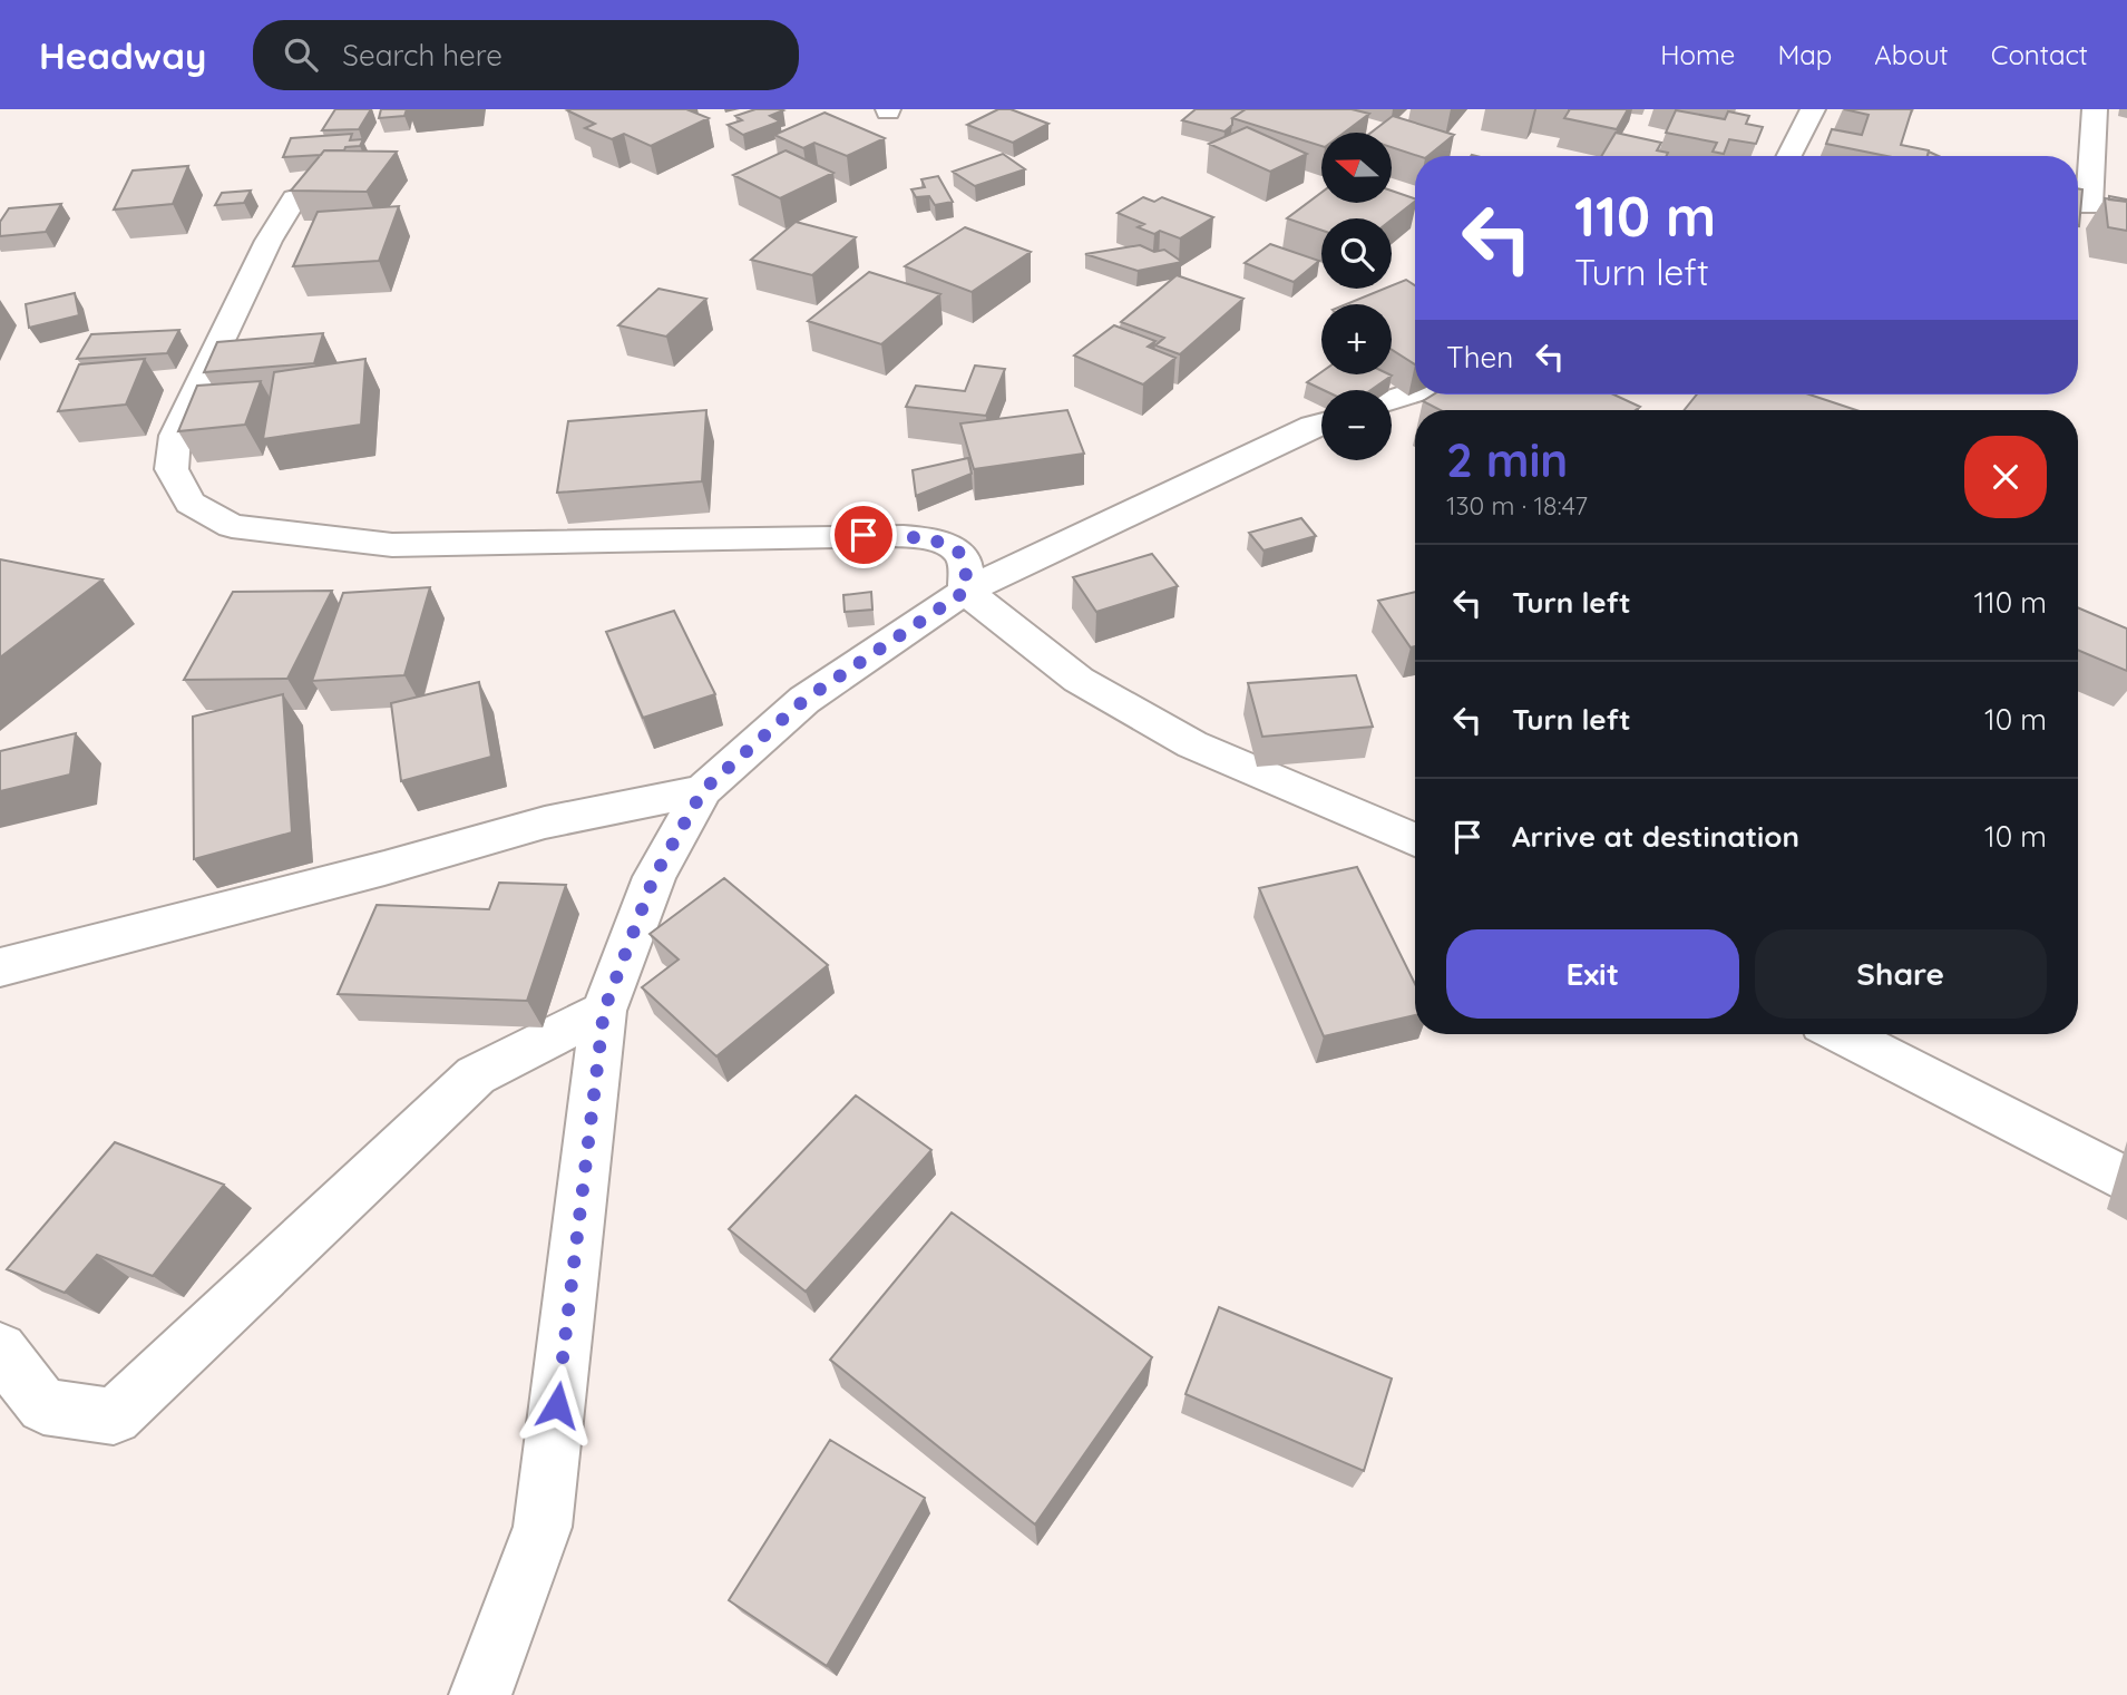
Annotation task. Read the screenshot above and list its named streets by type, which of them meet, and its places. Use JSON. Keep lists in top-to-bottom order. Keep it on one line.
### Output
{"north":"left","page":{"header":"Headway","search":"Search here","nav":["Home","Map","About","Contact"],"map_buttons":["+","−"],"turn":["110 m","Turn left"],"then":"Then","heading":["2 min","130 m · 18:47"],"list":[{"name":"Turn left","value":"110 m"},{"name":"Turn left","value":"10 m"},{"name":"Arrive at destination","value":"10 m"}],"buttons":["Exit","Share"]}}
